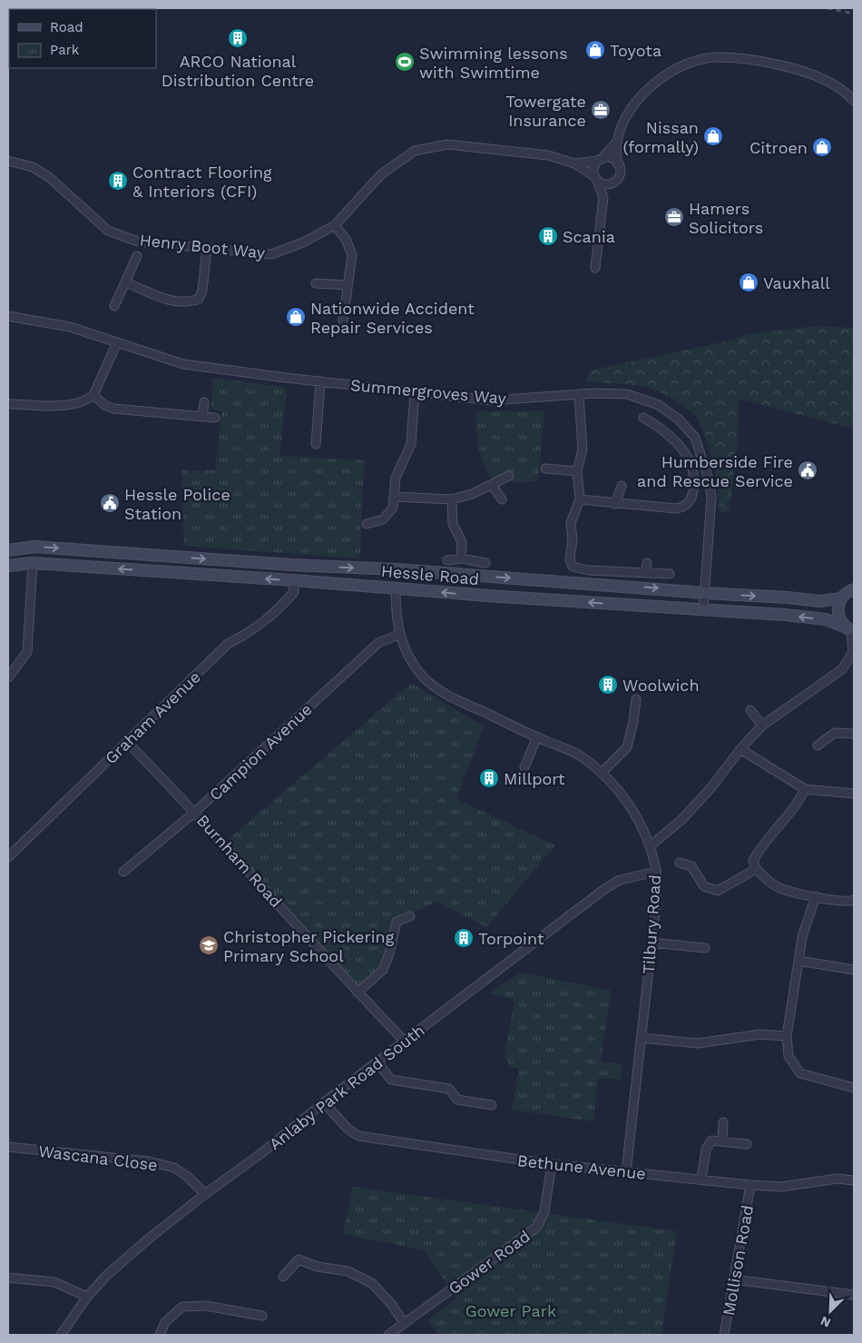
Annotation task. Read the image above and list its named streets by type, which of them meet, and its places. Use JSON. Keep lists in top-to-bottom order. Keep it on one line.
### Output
{"streets":{"street":["Henry Boot Way","Summergroves Way","Hessle Road","Graham Avenue","Campion Avenue","Burnham Road","Tilbury Road","Anlaby Park Road South","Wascana Close","Bethune Avenue","Mollison Road","Gower Road"]},"crossings":[["Summergroves Way","Hessle Road"],["Hessle Road","Graham Avenue"],["Hessle Road","Tilbury Road"],["Graham Avenue","Burnham Road"],["Campion Avenue","Burnham Road"],["Campion Avenue","Tilbury Road"],["Burnham Road","Anlaby Park Road South"],["Tilbury Road","Anlaby Park Road South"],["Tilbury Road","Bethune Avenue"],["Anlaby Park Road South","Wascana Close"],["Anlaby Park Road South","Bethune Avenue"],["Bethune Avenue","Mollison Road"],["Bethune Avenue","Gower Road"]],"parks":["Gower Park"],"places":{"building":["ARCO National Distribution Centre","Contract Flooring & Interiors (CFI)","Scania","Woolwich","Millport","Torpoint"],"shop":["Toyota","Nissan (formally)","Citroen","Vauxhall","Nationwide Accident Repair Services"],"sports":["Swimming lessons with Swimtime"],"office":["Towergate Insurance","Hamers Solicitors"],"public building":["Humberside Fire and Rescue Service","Hessle Police Station"],"school or university":["Christopher Pickering Primary School"]},"legend":["Road","Park"],"north":"bottom left"}
